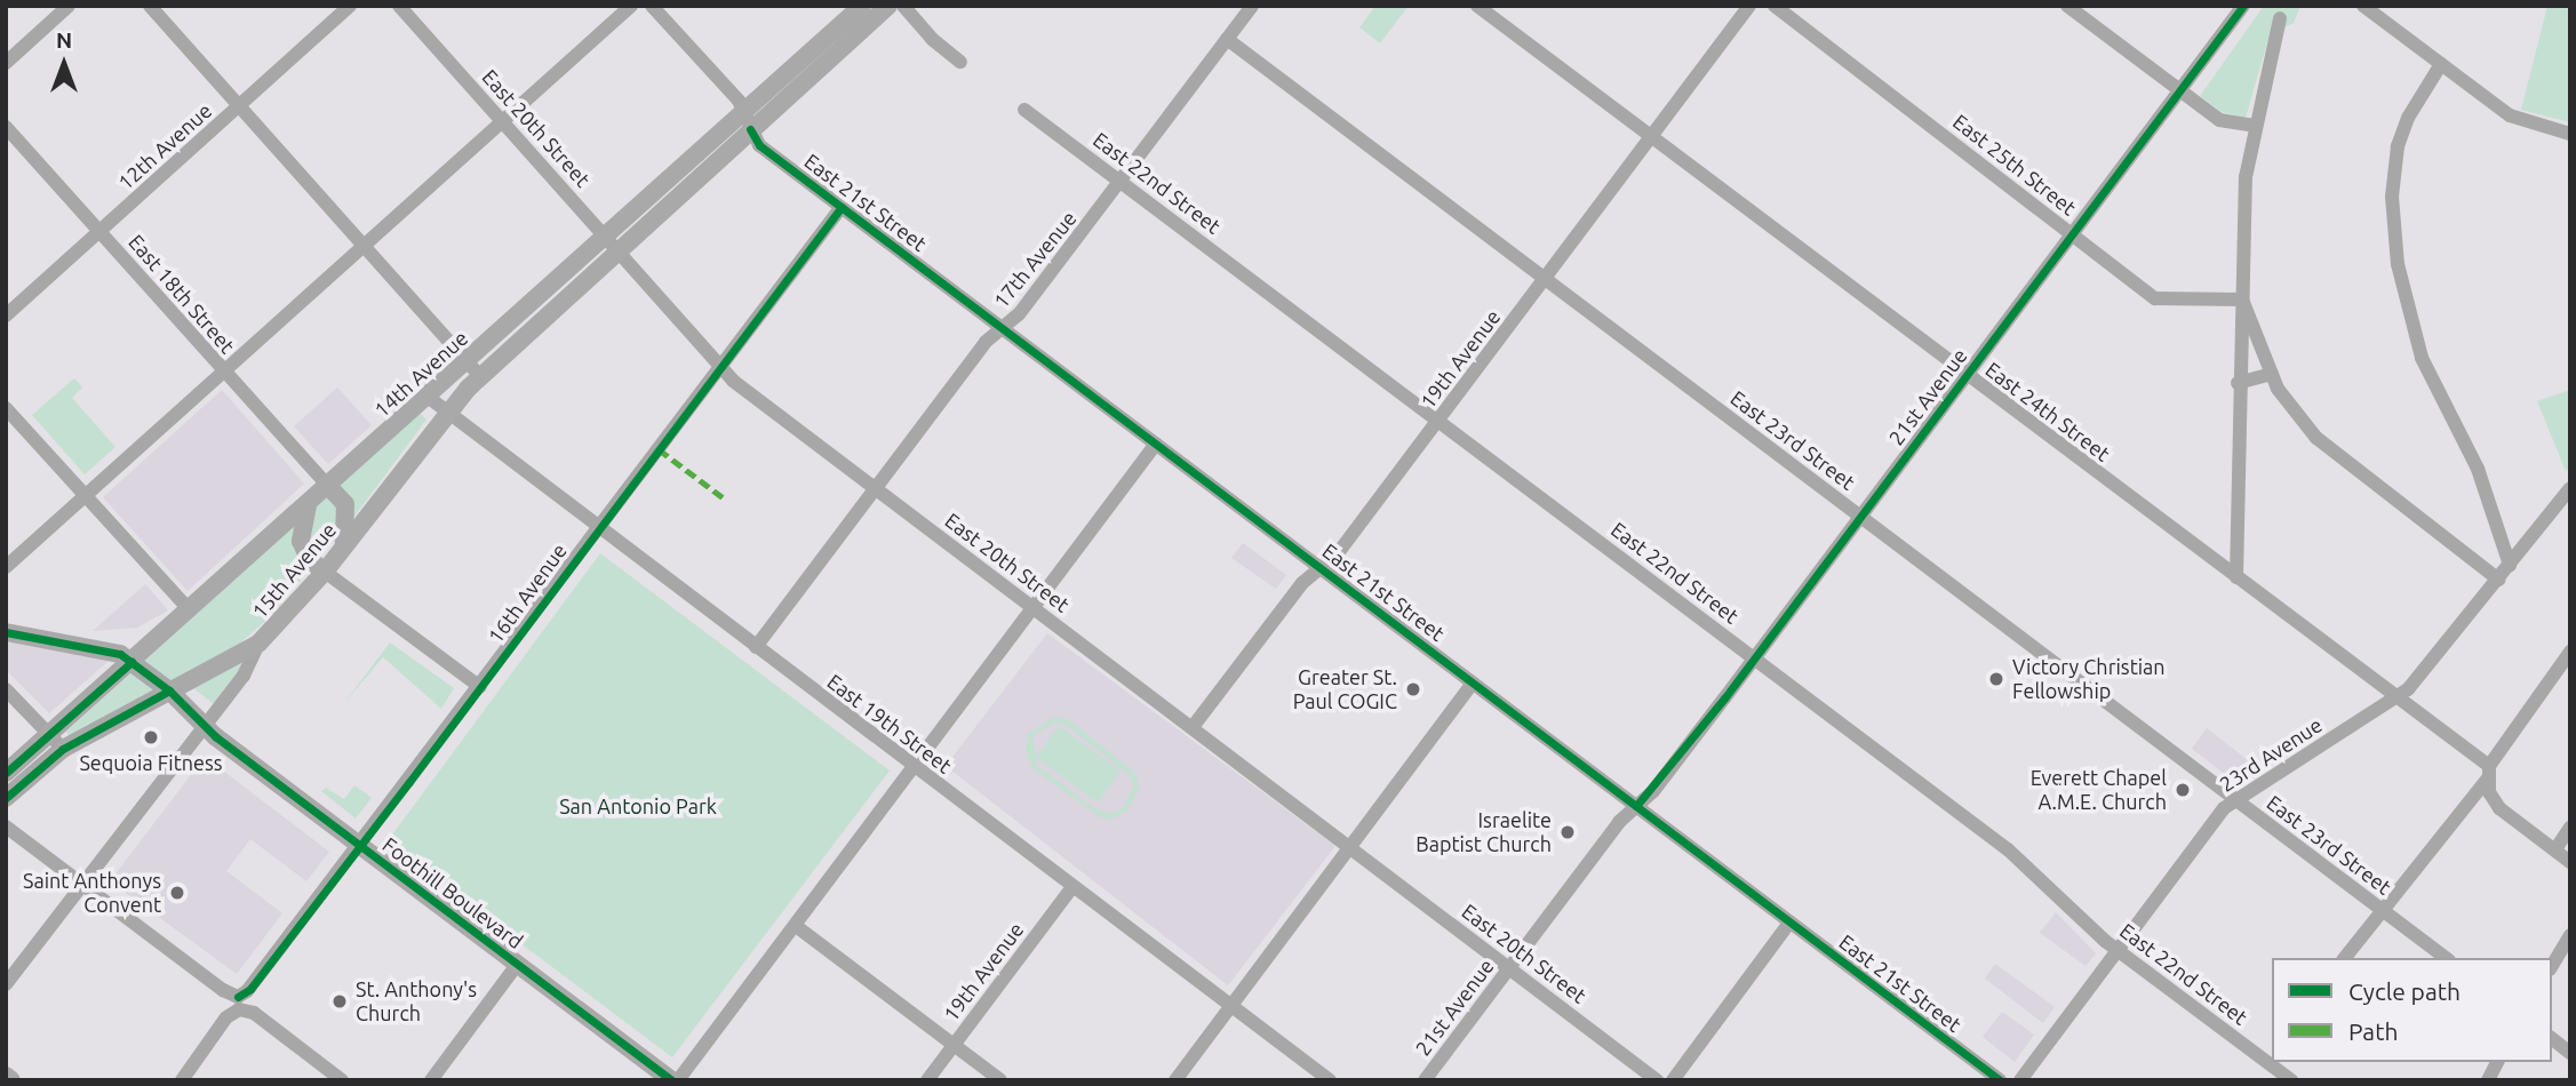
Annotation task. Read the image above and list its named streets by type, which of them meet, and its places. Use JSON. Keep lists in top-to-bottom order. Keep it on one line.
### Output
{"streets":{"main road":["14th Avenue","15th Avenue","Foothill Boulevard"],"street":["East 20th Street","12th Avenue","East 25th Street","East 22nd Street","East 21st Street","17th Avenue","East 18th Street","19th Avenue","21st Avenue","East 24th Street","East 23rd Street","16th Avenue","East 19th Street","23rd Avenue"]},"crossings":[["East 20th Street","17th Avenue"],["East 20th Street","19th Avenue"],["East 20th Street","14th Avenue"],["East 20th Street","21st Avenue"],["East 20th Street","16th Avenue"],["12th Avenue","East 18th Street"],["East 25th Street","21st Avenue"],["East 22nd Street","17th Avenue"],["East 22nd Street","19th Avenue"],["East 22nd Street","21st Avenue"],["East 22nd Street","23rd Avenue"],["East 21st Street","17th Avenue"],["East 21st Street","19th Avenue"],["East 21st Street","14th Avenue"],["East 21st Street","21st Avenue"],["East 21st Street","16th Avenue"],["17th Avenue","East 23rd Street"],["17th Avenue","East 19th Street"],["East 18th Street","14th Avenue"],["19th Avenue","East 24th Street"],["19th Avenue","East 23rd Street"],["19th Avenue","East 19th Street"],["14th Avenue","15th Avenue"],["14th Avenue","East 19th Street"],["14th Avenue","Foothill Boulevard"],["21st Avenue","East 24th Street"],["21st Avenue","East 23rd Street"],["East 24th Street","23rd Avenue"],["East 23rd Street","23rd Avenue"],["15th Avenue","East 19th Street"],["15th Avenue","Foothill Boulevard"],["16th Avenue","East 19th Street"],["16th Avenue","Foothill Boulevard"]],"parks":["San Antonio Park"],"places":["Victory Christian Fellowship","Greater St. Paul COGIC","Sequoia Fitness","Everett Chapel A.M.E. Church","Israelite Baptist Church","Saint Anthonys Convent","St. Anthony's Church"],"legend":["Cycle path","Path"],"north":"top"}
